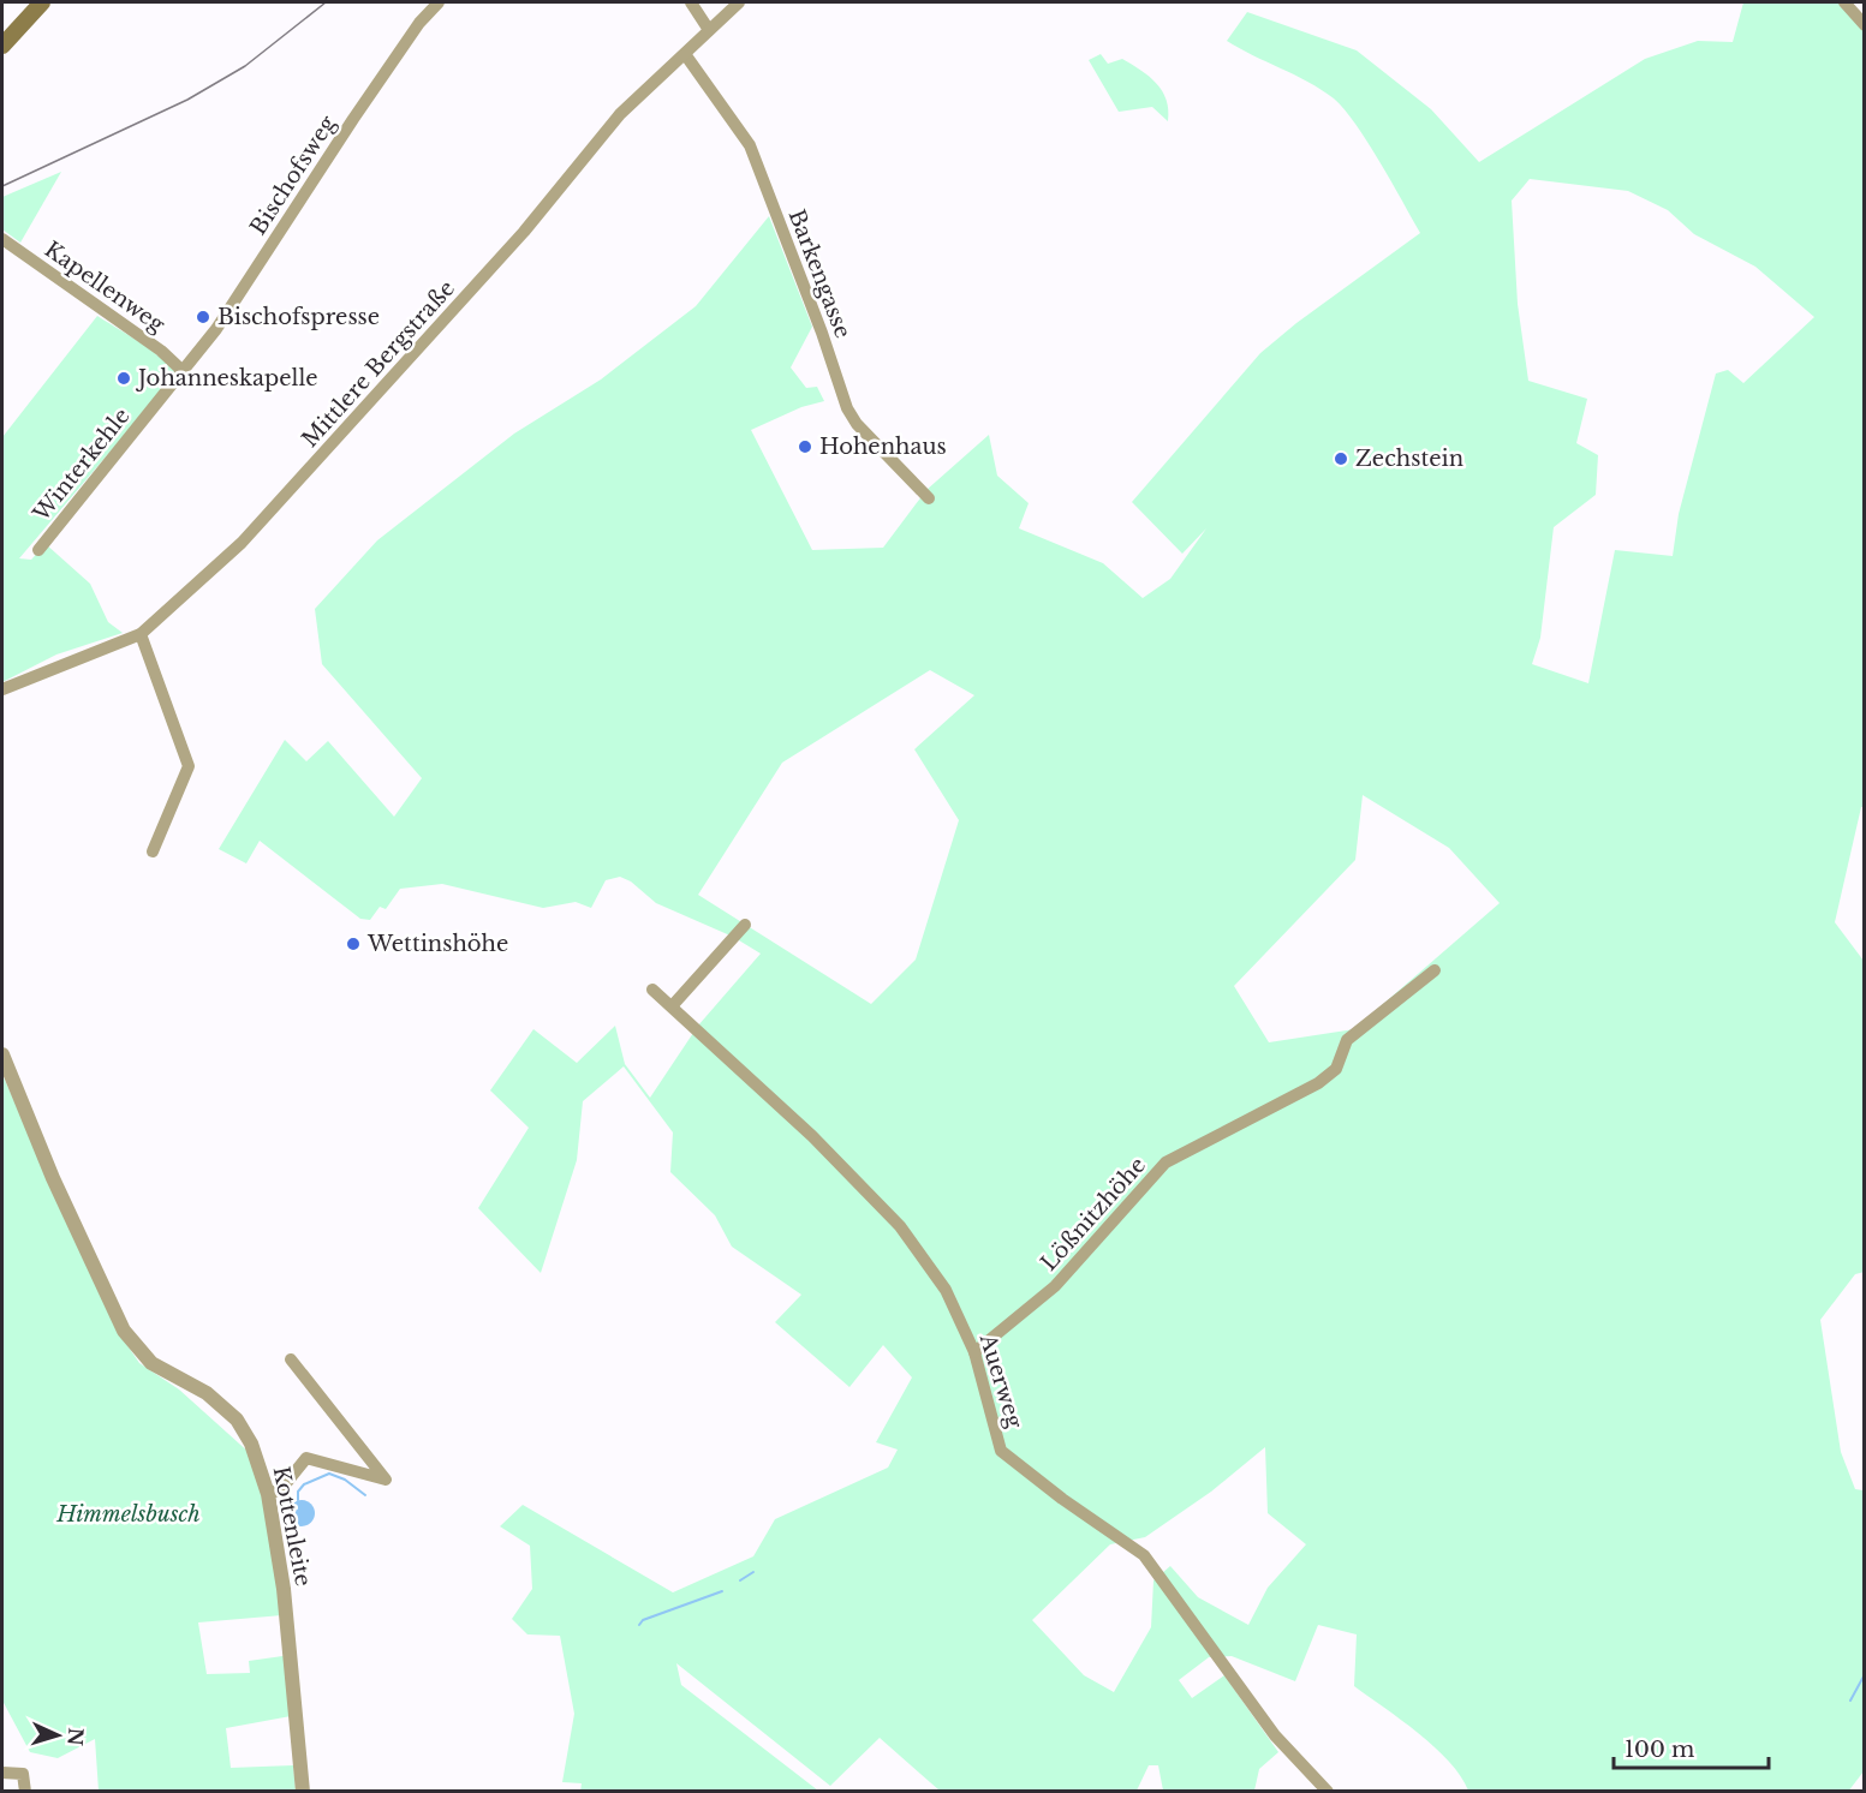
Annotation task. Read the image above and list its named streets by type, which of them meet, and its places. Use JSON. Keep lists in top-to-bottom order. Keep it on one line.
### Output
{"streets":{"street":["Bischofsweg","Barkengasse","Kapellenweg","Mittlere Bergstraße","Winterkehle","Lößnitzhöhe","Auerweg","Kottenleite"]},"crossings":[["Bischofsweg","Kapellenweg"],["Bischofsweg","Winterkehle"],["Barkengasse","Mittlere Bergstraße"],["Kapellenweg","Winterkehle"],["Lößnitzhöhe","Auerweg"]],"parks":["Himmelsbusch"],"places":["Bischofspresse","Johanneskapelle","Hohenhaus","Zechstein","Wettinshöhe"],"scale_bar":"100 m","north":"right"}
